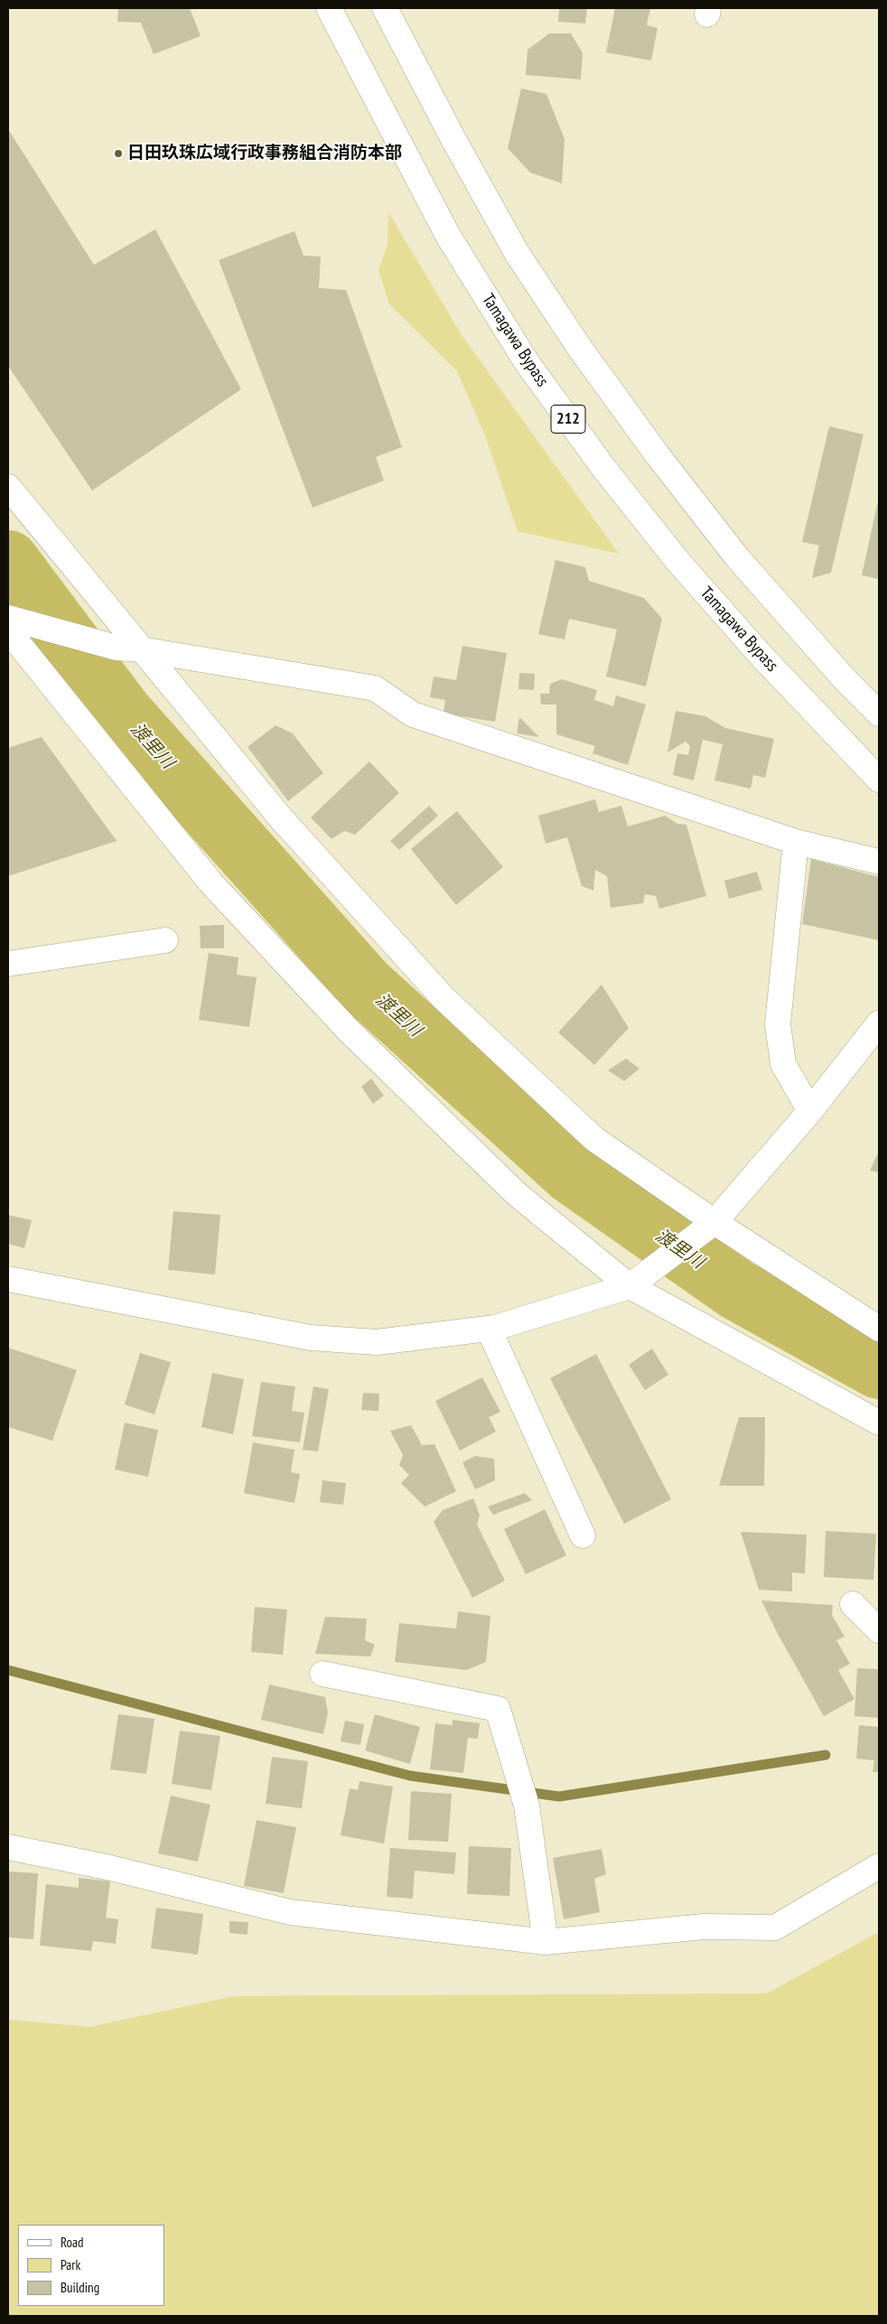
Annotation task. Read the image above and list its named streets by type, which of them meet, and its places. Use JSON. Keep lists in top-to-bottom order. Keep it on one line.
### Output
{"streets":{"main road":["Tamagawa Bypass","212"]},"water":["渡里川"],"places":["日田玖珠広域行政事務組合消防本部"],"legend":["Road","Park","Building"]}
